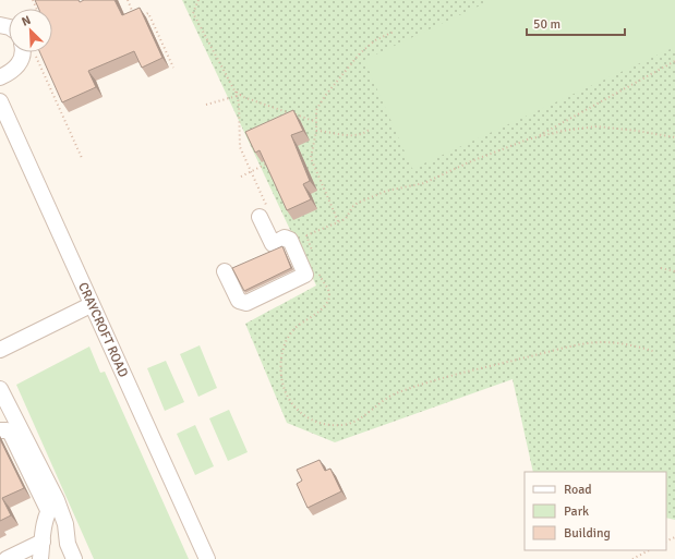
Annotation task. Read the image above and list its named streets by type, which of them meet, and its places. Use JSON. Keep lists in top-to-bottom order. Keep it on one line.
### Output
{"streets":{"street":["CRAYCROFT ROAD"]},"legend":["Road","Park","Building"],"scale_bar":"50 m","north":"top left"}
